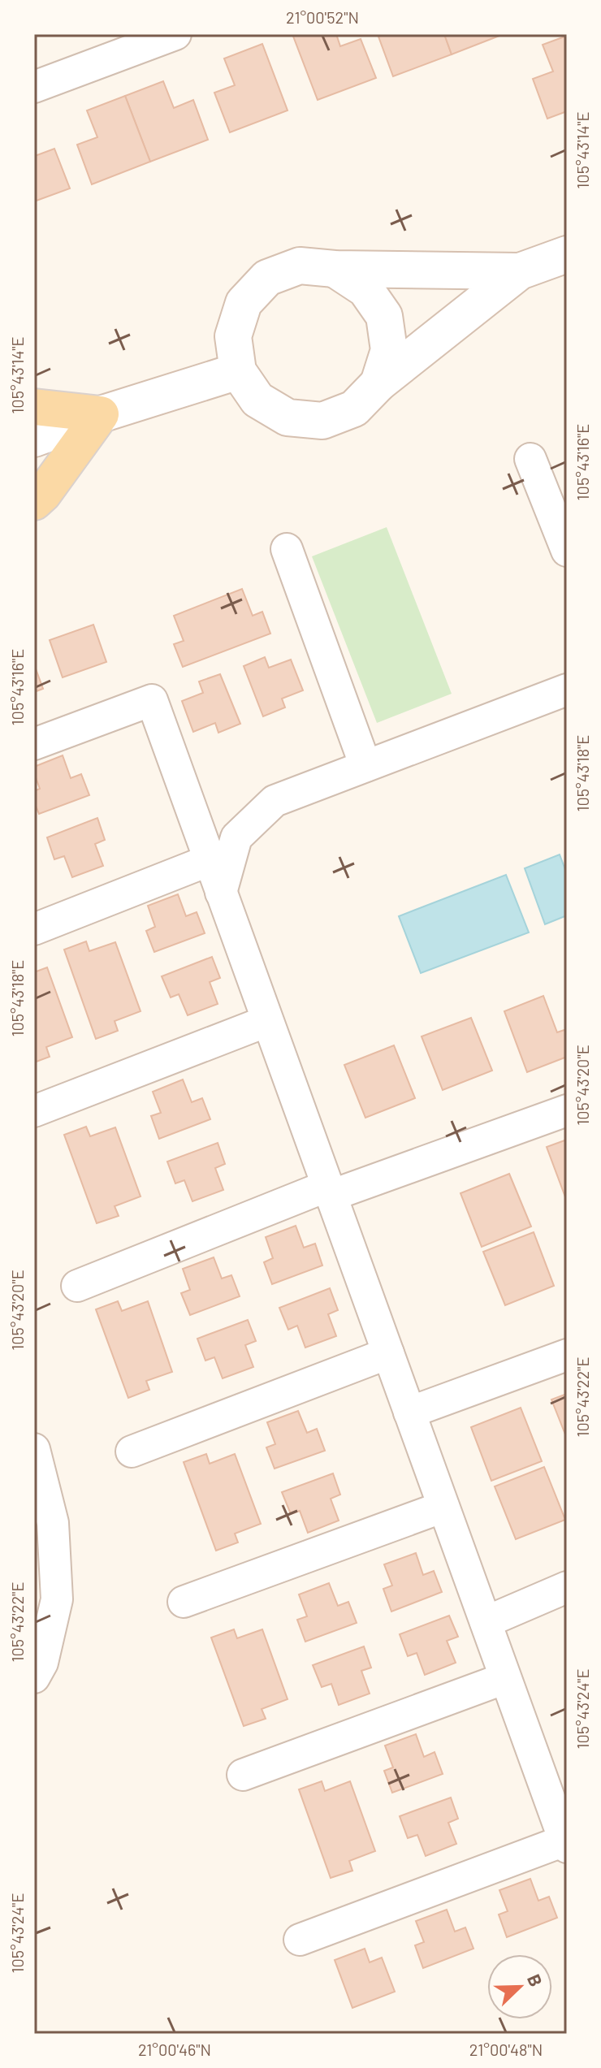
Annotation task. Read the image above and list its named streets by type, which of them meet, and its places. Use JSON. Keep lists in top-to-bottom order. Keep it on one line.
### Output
{"north":"top right","coordinates":["21°00'52\"N","105°43'14\"E","105°43'16\"E","105°43'18\"E","105°43'20\"E","105°43'22\"E","105°43'24\"E","21°00'46\"N","21°00'48\"N"]}
